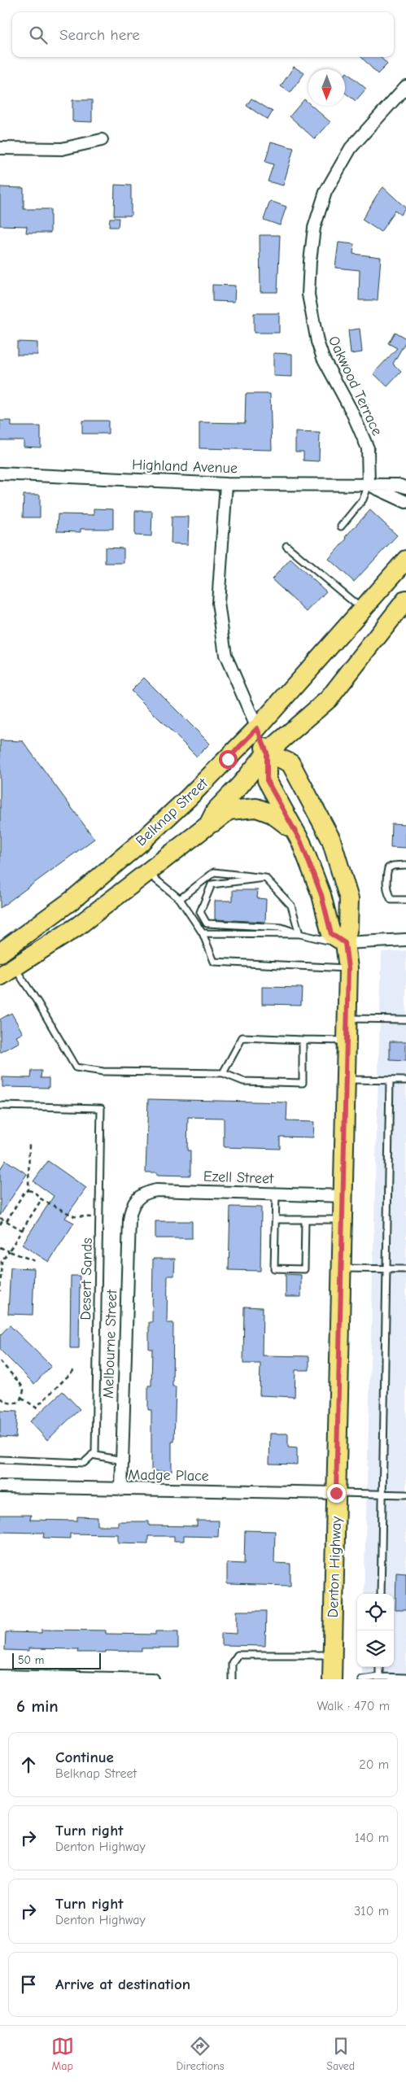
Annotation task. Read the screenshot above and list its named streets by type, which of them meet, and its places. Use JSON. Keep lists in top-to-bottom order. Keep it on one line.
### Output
{"streets":{"main road":["Belknap Street","Denton Highway"],"street":["Oakwood Terrace","Highland Avenue","Ezell Street","Melbourne Street","Madge Place"],"lane":["Desert Sands"]},"crossings":[["Oakwood Terrace","Highland Avenue"],["Belknap Street","Denton Highway"],["Ezell Street","Melbourne Street"],["Ezell Street","Denton Highway"],["Melbourne Street","Madge Place"],["Madge Place","Denton Highway"]],"scale_bar":"50 m","north":"bottom","page":{"search":"Search here","scale":"50 m","heading":["6 min","Walk · 470 m"],"list":[["Continue","Belknap Street","20 m"],["Turn right","Denton Highway","140 m"],["Turn right","Denton Highway","310 m"],"Arrive at destination"],"nav":["Map","Directions","Saved"]}}
